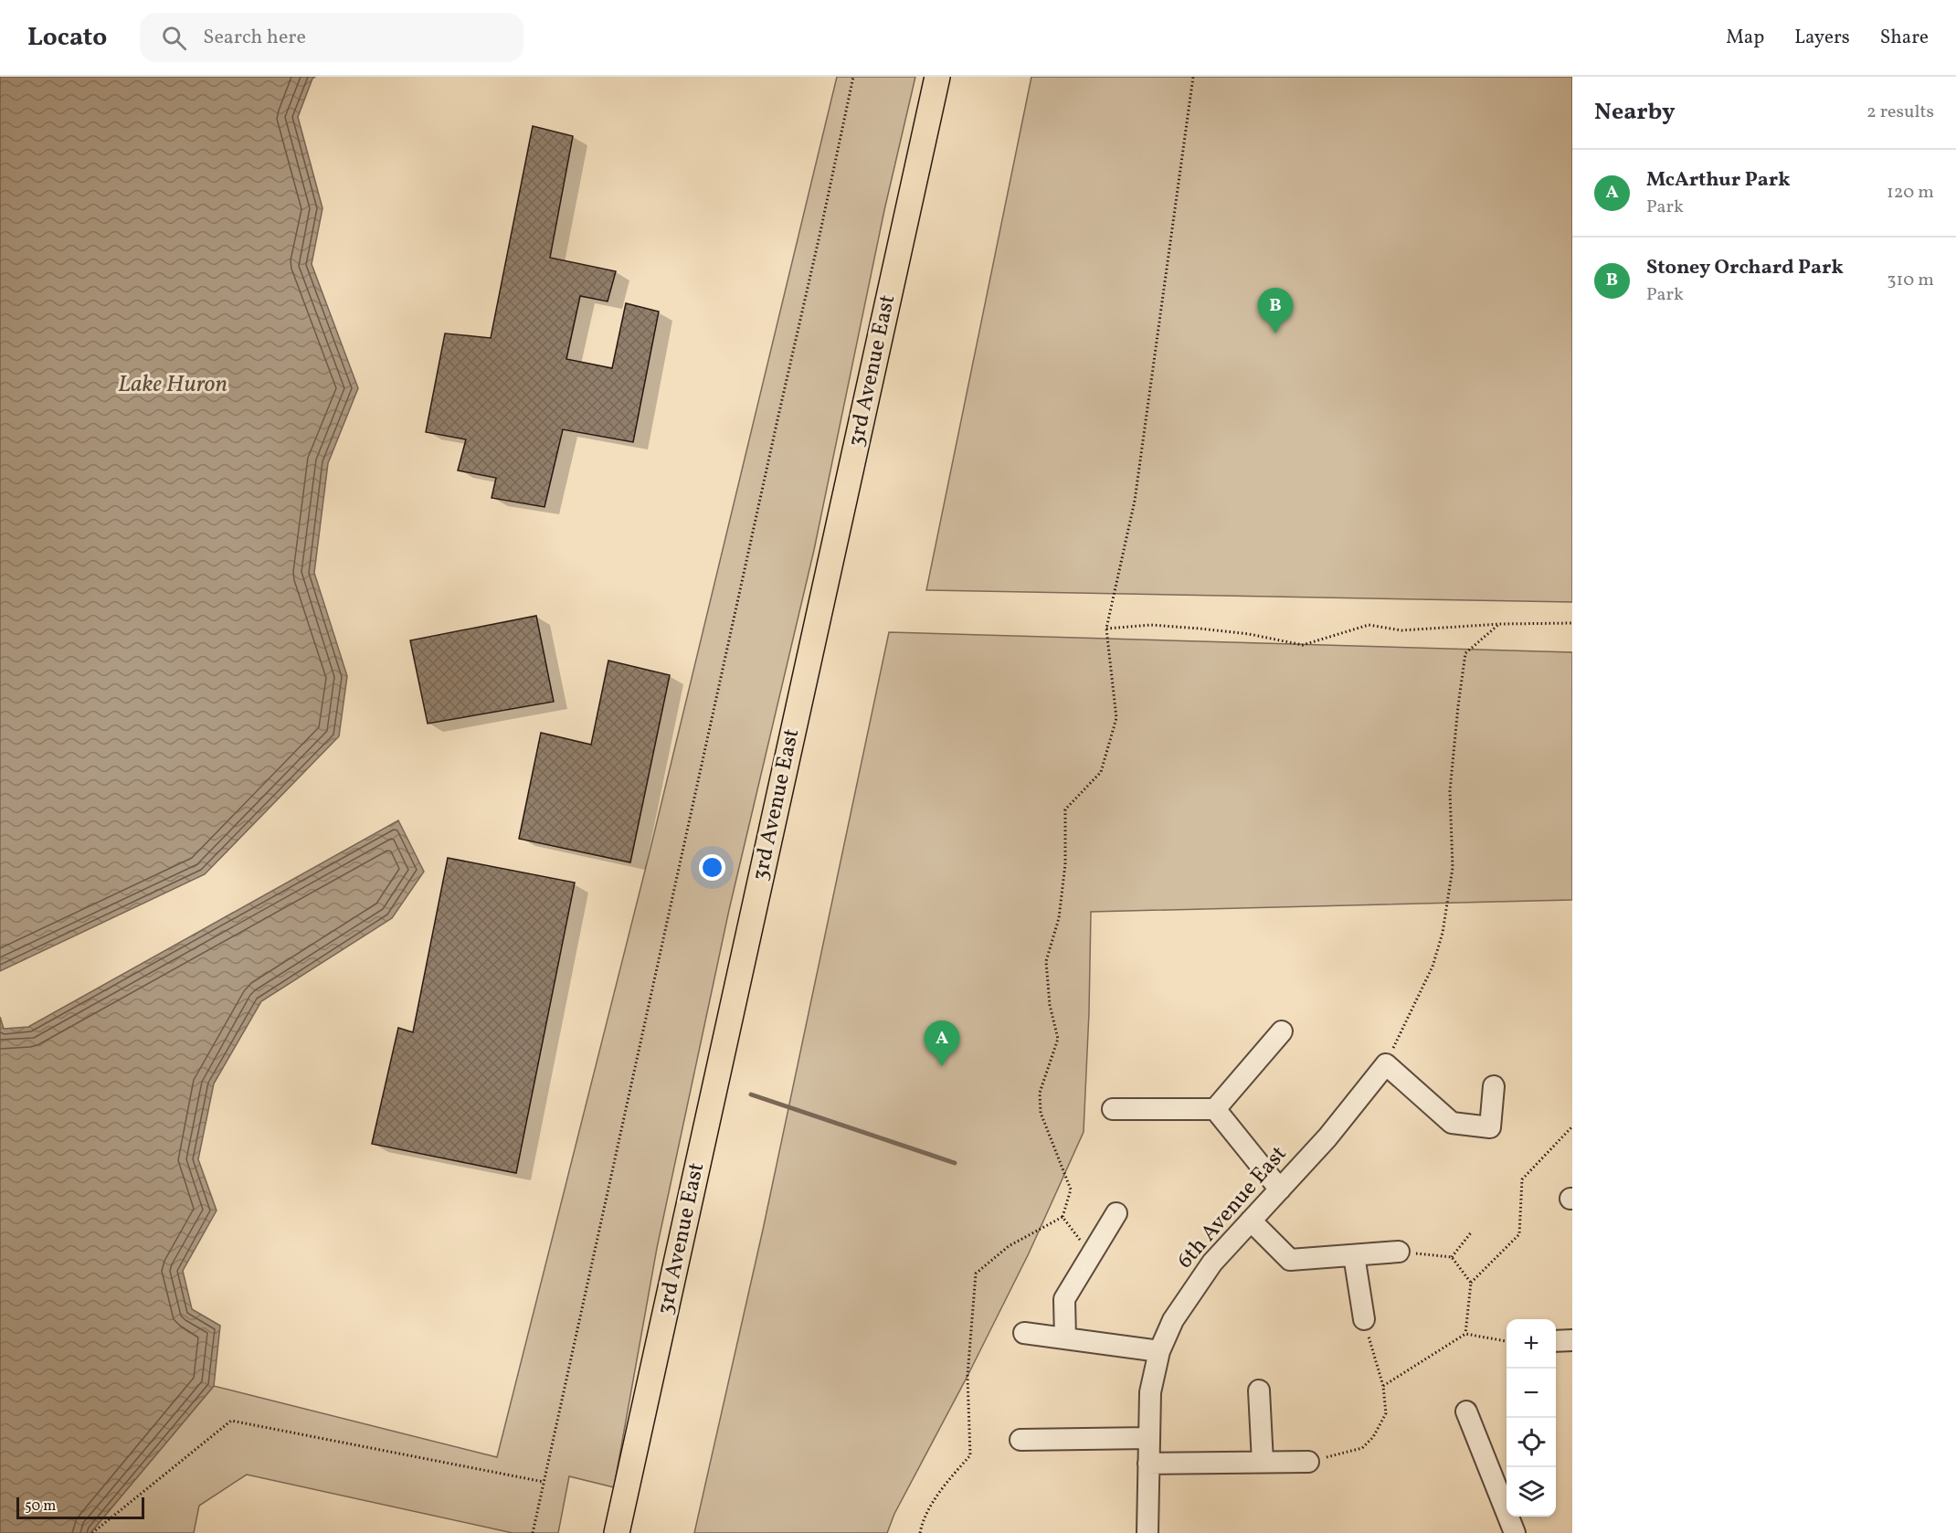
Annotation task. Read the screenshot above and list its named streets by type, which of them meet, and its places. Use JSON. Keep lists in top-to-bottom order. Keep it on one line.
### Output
{"streets":{"main road":["3rd Avenue East"],"street":["6th Avenue East"]},"water":["Lake Huron"],"scale_bar":"50 m","page":{"header":"Locato","search":"Search here","nav":["Map","Layers","Share"],"heading":["Nearby","2 results"],"list":[{"mark":"A","name":"McArthur Park","note":"Park","value":"120 m"},{"mark":"B","name":"Stoney Orchard Park","note":"Park","value":"310 m"}],"pins":["B","A"],"map_buttons":["+","−"],"scale":"50 m"}}
